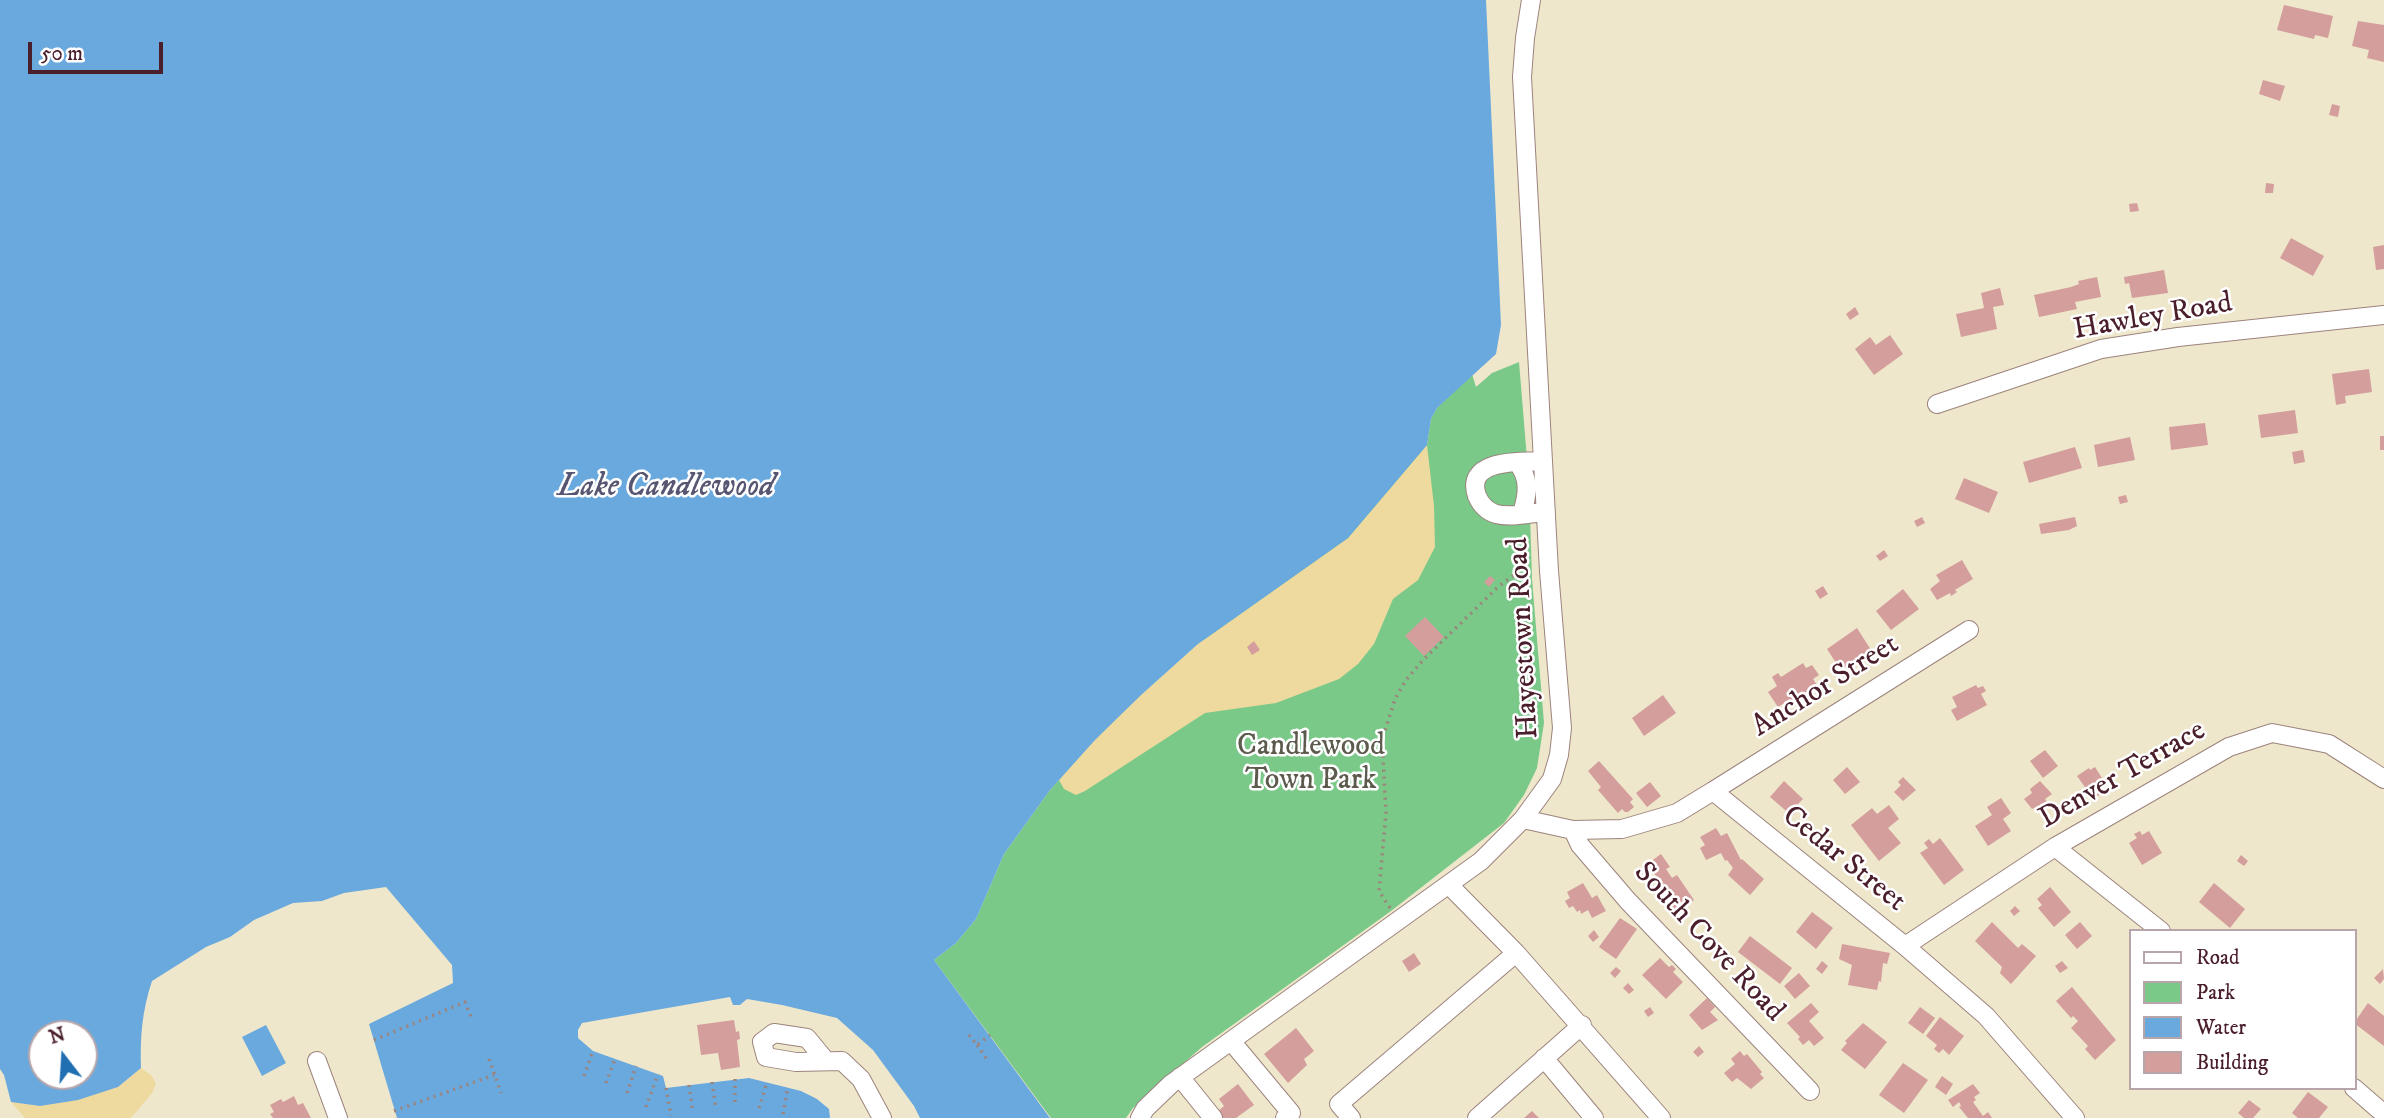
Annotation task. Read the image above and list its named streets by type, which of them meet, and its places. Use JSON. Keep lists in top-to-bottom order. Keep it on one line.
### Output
{"streets":{"street":["Hawley Road","Hayestown Road","Anchor Street","Denver Terrace","Cedar Street","South Cove Road"]},"crossings":[["Anchor Street","Cedar Street"],["Denver Terrace","Cedar Street"]],"water":["Lake Candlewood"],"parks":["Candlewood Town Park"],"legend":["Road","Park","Water","Building"],"scale_bar":"50 m","north":"top"}
